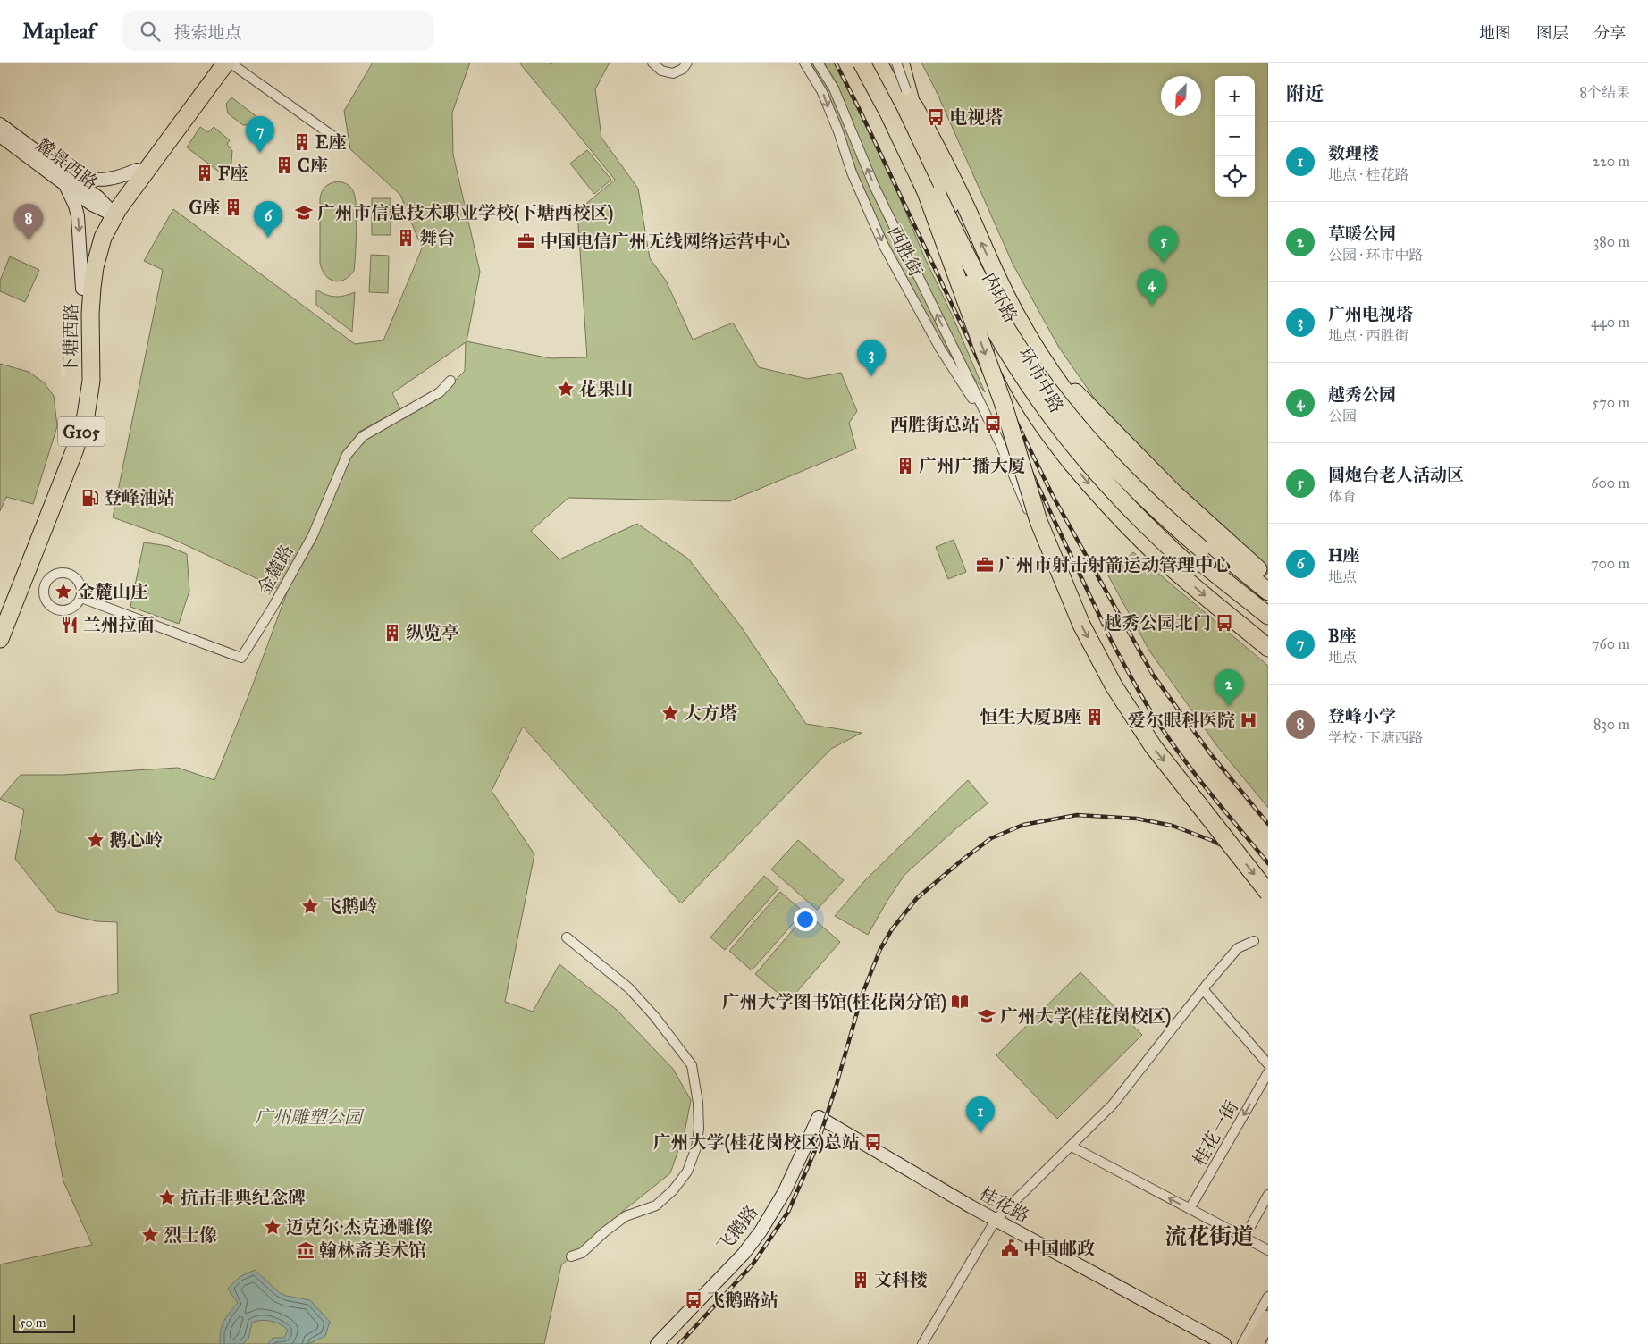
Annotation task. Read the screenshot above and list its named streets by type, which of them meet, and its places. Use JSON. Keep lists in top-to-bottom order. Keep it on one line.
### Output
{"streets":{"highway":["内环路","下塘西路","环市中路","G105"],"street":["麓景西路","西胜街","金麓路","桂花一街","桂花路","飞鹅路"]},"crossings":[["桂花路","飞鹅路"]],"districts":["流花街道"],"parks":["广州雕塑公园"],"places":{"bus stop":["电视塔","西胜街总站","越秀公园北门","广州大学(桂花岗校区)总站","飞鹅路站"],"building":["E座","C座","F座","G座","舞台","广州广播大厦","纵览亭","恒生大厦B座","文科楼"],"school or university":["广州市信息技术职业学校(下塘西校区)","广州大学(桂花岗校区)"],"office":["中国电信广州无线网络运营中心","广州市射击射箭运动管理中心"],"place":["花果山","金麓山庄","大方塔","鹅心岭","飞鹅岭","抗击非典纪念碑","迈克尔·杰克逊雕像","烈士像"],"fuel station":["登峰油站"],"restaurant":["兰州拉面"],"hospital":["爱尔眼科医院"],"library":["广州大学图书馆(桂花岗分馆)"],"public building":["中国邮政"],"museum":["翰林斋美术馆"]},"scale_bar":"50 m","north":"bottom left","page":{"header":"Mapleaf","search":"搜索地点","nav":["地图","图层","分享"],"heading":["附近","8个结果"],"map_buttons":["+","−"],"pins":["7","6","8","5","4","3","2","1"],"list":[{"mark":"1","name":"数理楼","note":"地点 · 桂花路","value":"220 m"},{"mark":"2","name":"草暖公园","note":"公园 · 环市中路","value":"380 m"},{"mark":"3","name":"广州电视塔","note":"地点 · 西胜街","value":"440 m"},{"mark":"4","name":"越秀公园","note":"公园","value":"570 m"},{"mark":"5","name":"圆炮台老人活动区","note":"体育","value":"600 m"},{"mark":"6","name":"H座","note":"地点","value":"700 m"},{"mark":"7","name":"B座","note":"地点","value":"760 m"},{"mark":"8","name":"登峰小学","note":"学校 · 下塘西路","value":"830 m"}],"scale":"50 m"}}
